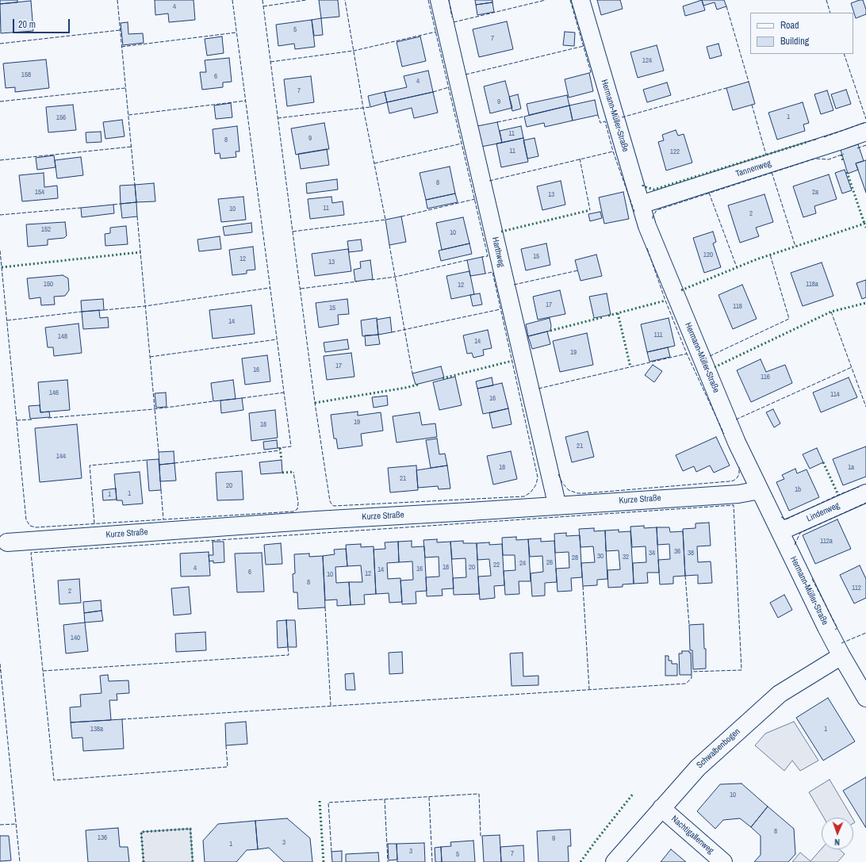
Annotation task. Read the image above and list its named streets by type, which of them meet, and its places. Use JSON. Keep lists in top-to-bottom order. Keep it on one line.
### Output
{"streets":{"street":["Hermann-Müller-Straße","Tannenweg","Harthweg","Kurze Straße","Lindenweg","Schwalbenbogen","Nachtigallenweg"]},"crossings":[["Hermann-Müller-Straße","Tannenweg"],["Hermann-Müller-Straße","Kurze Straße"],["Hermann-Müller-Straße","Lindenweg"],["Hermann-Müller-Straße","Schwalbenbogen"],["Harthweg","Kurze Straße"],["Schwalbenbogen","Nachtigallenweg"]],"house_numbers":["4","5","7","124","158","6","4","7","9","1","156","11","9","8","11","122","8","154","2a","13","11","10","2","152","10","120","15","12","13","150","118a","12","17","118","15","14","111","148","14","19","17","16","116","146","114","16","19","18","21","144","18","1a","21","20","1b","1","1","112a","36","34","38","30","32","28","26","24","22","18","20","4","16","14","6","12","10","8","112","2","140","138a","1","10","8","136","9","3","1","3","7","5"],"legend":["Road","Building"],"scale_bar":"20 m","north":"bottom"}
